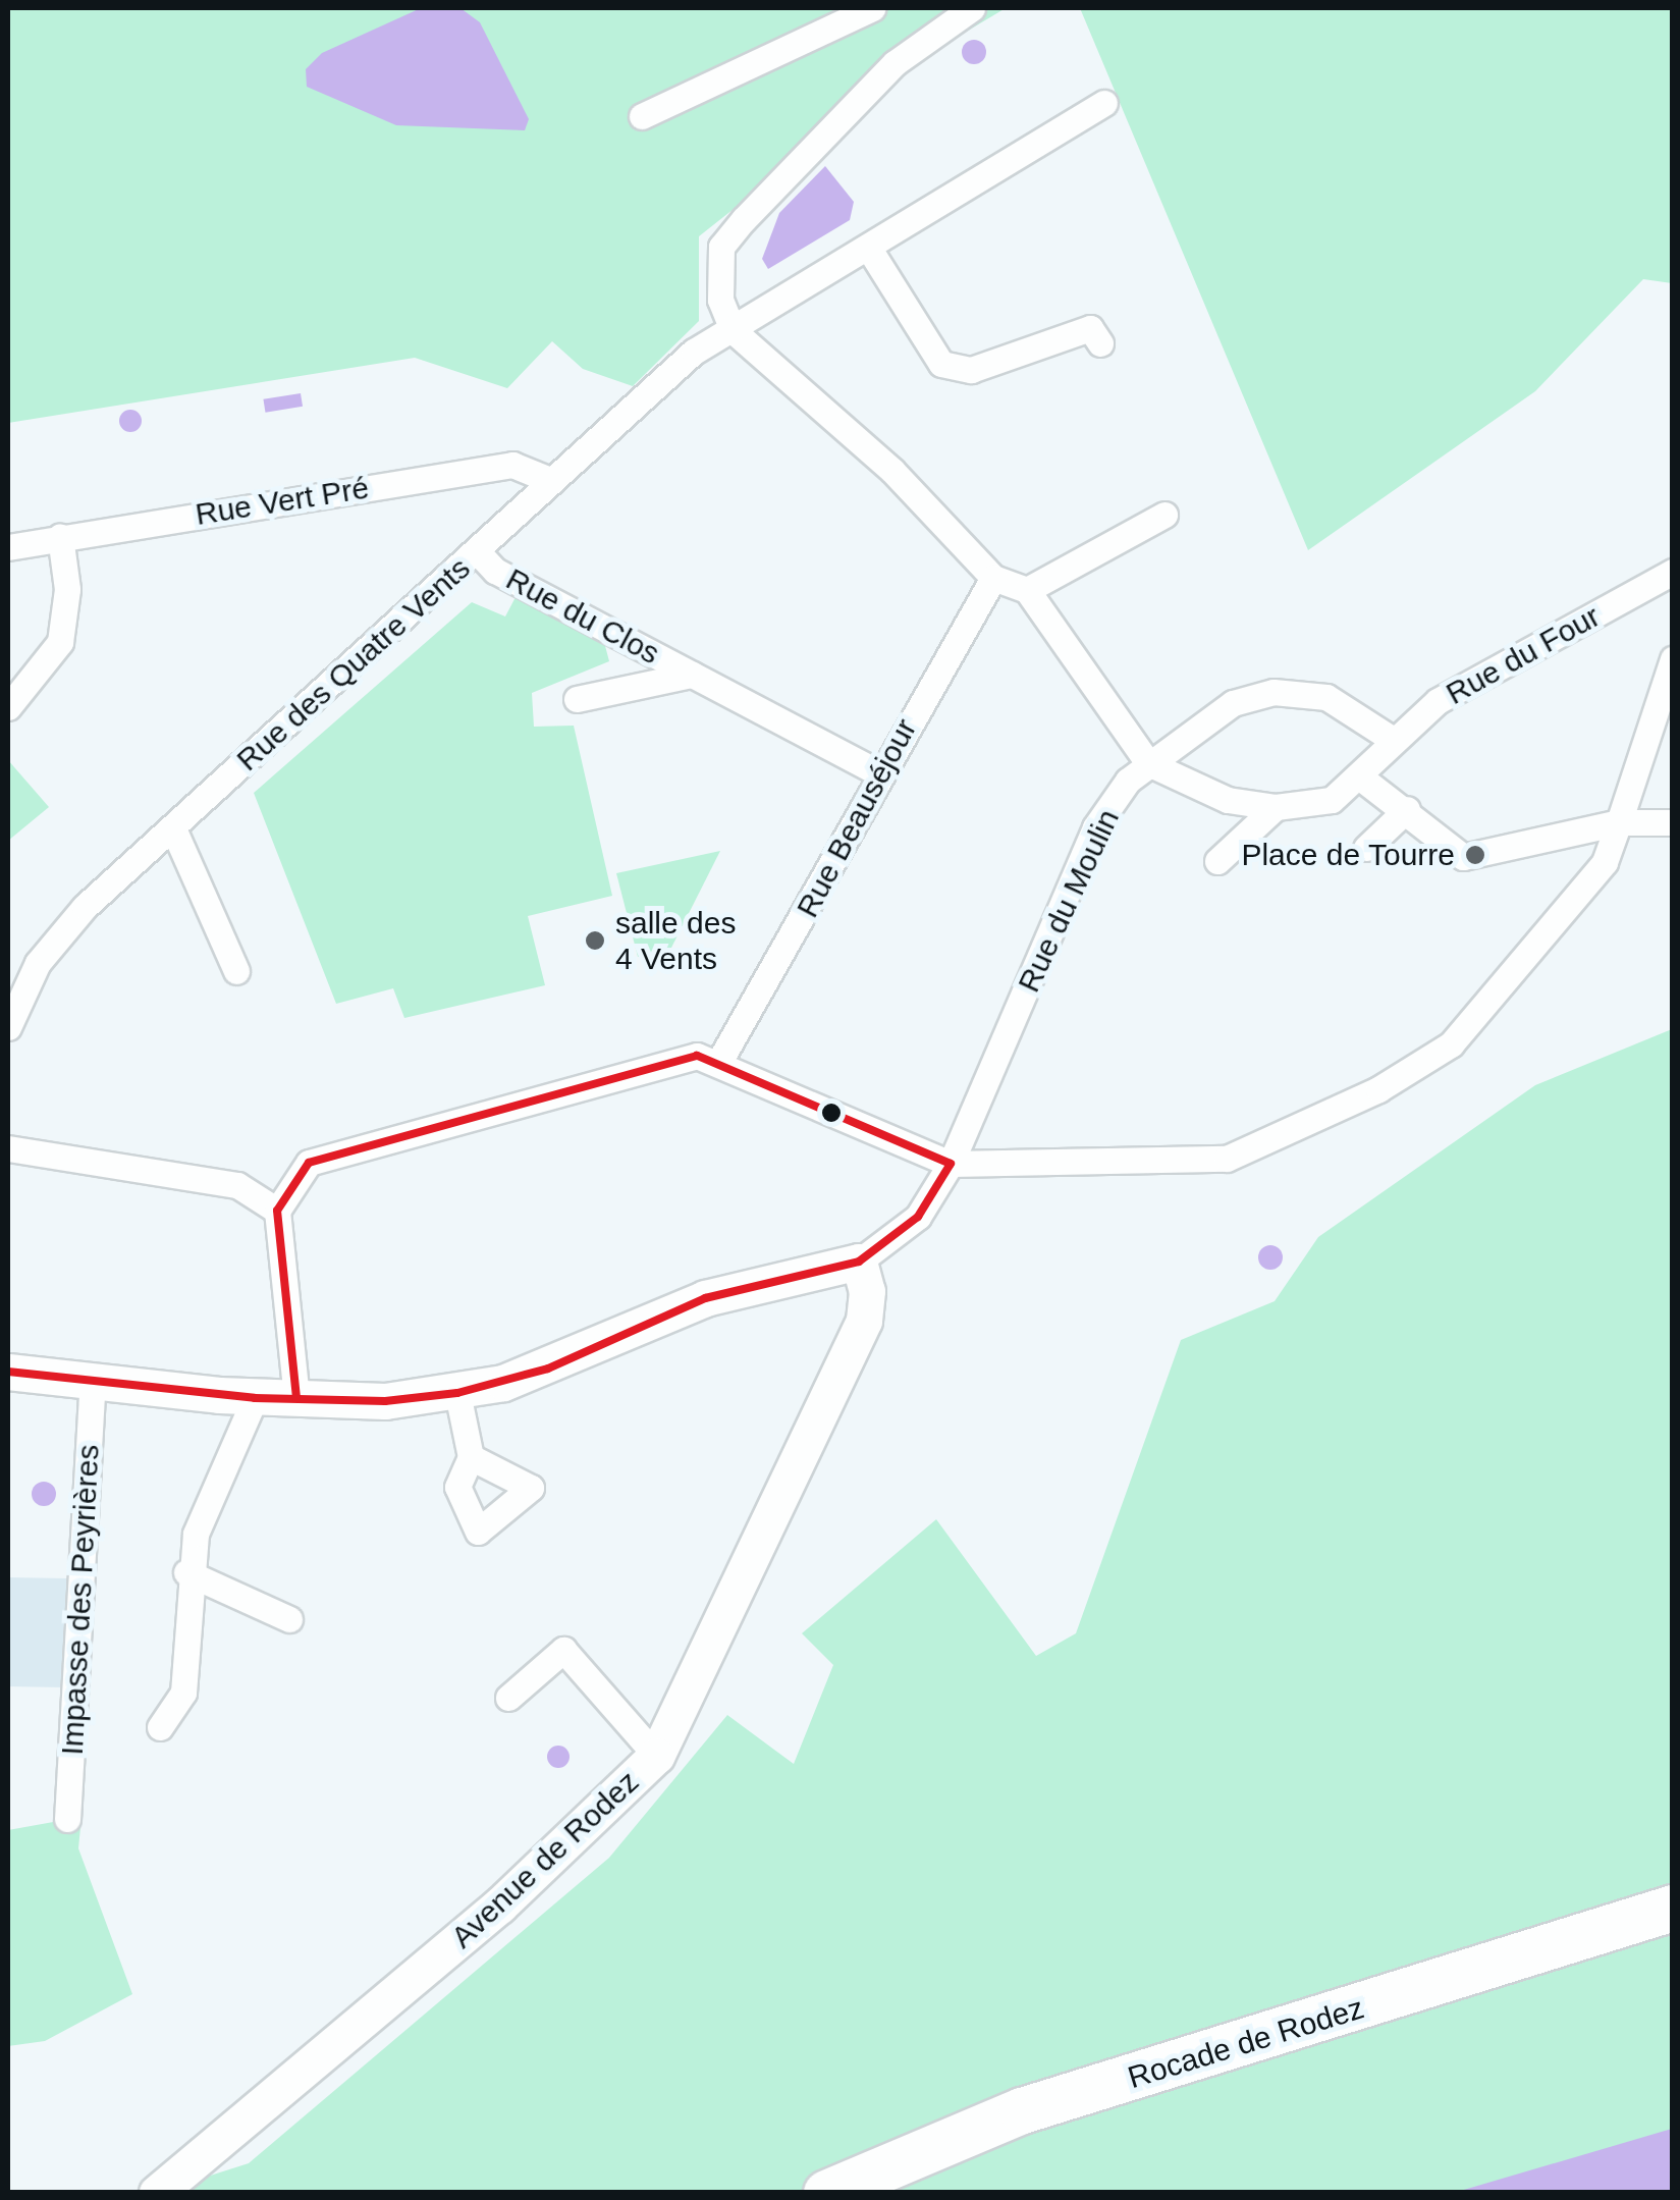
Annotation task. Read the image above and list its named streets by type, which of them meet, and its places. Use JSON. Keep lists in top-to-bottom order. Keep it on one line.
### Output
{"streets":{"highway":["Rocade de Rodez"],"street":["Rue Vert Pré","Rue du Clos","Rue du Four","Rue des Quatre Vents","Rue Beauséjour","Rue du Moulin","Impasse des Peyrières","Avenue de Rodez"]},"crossings":[["Rue Vert Pré","Rue des Quatre Vents"],["Rue du Clos","Rue des Quatre Vents"],["Rue du Clos","Rue Beauséjour"],["Rue du Four","Rue du Moulin"],["Rue du Moulin","Avenue de Rodez"]],"places":["Place de Tourre","salle des 4 Vents"]}
